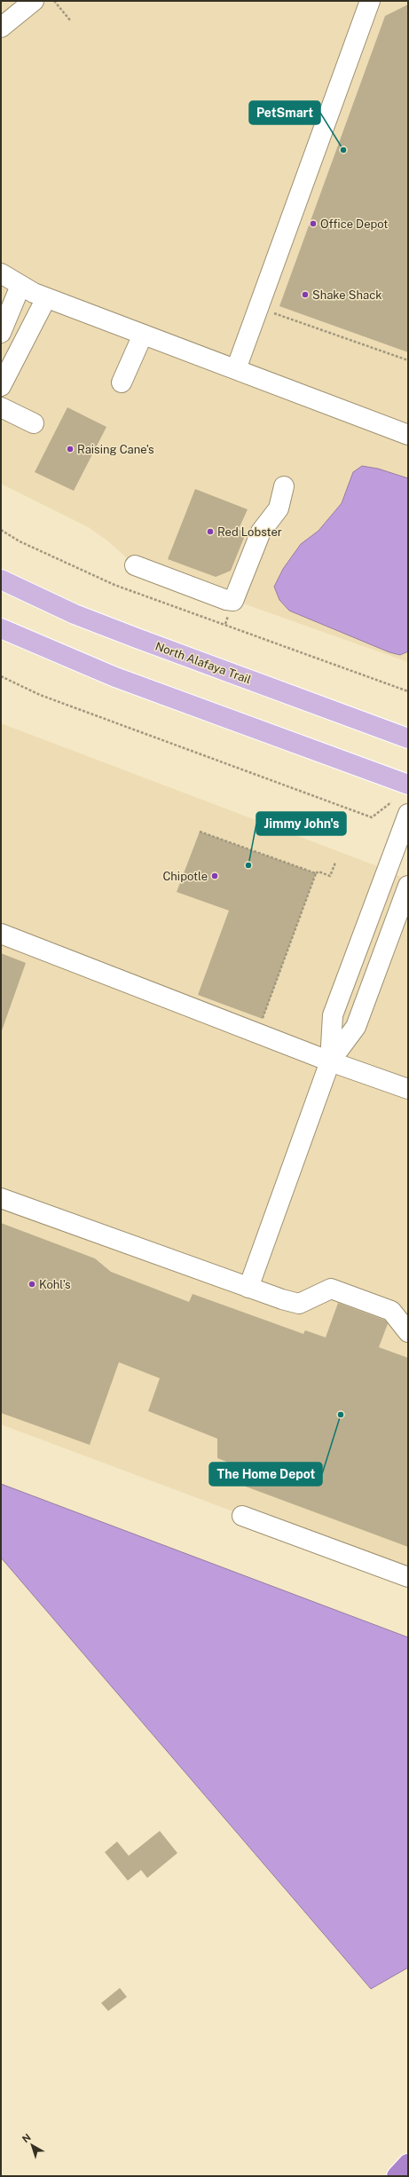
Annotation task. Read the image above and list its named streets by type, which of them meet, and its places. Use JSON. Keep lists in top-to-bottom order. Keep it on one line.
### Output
{"streets":{"main road":["North Alafaya Trail"]},"places":["PetSmart","Office Depot","Shake Shack","Raising Cane's","Red Lobster","Jimmy John's","Chipotle","Kohl's","The Home Depot"],"north":"top left"}
